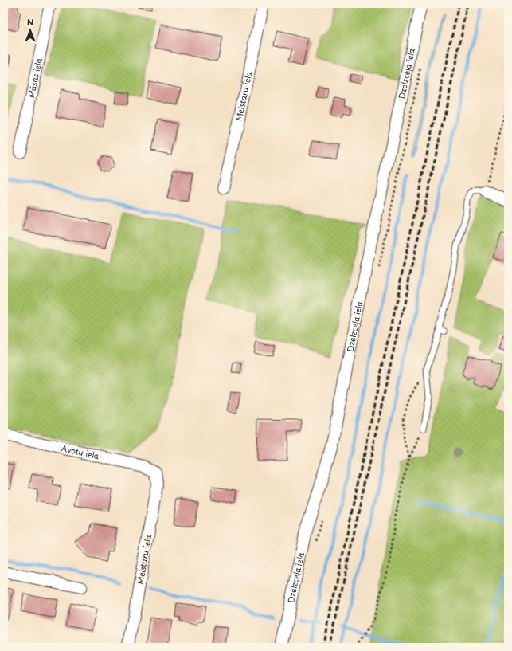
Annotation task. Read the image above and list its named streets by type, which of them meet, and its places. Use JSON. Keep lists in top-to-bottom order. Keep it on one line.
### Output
{"streets":{"street":["Dzelzceļa iela","Mūsas iela","Meistaru iela","Avotu iela"]},"crossings":[["Meistaru iela","Avotu iela"]],"north":"top"}
